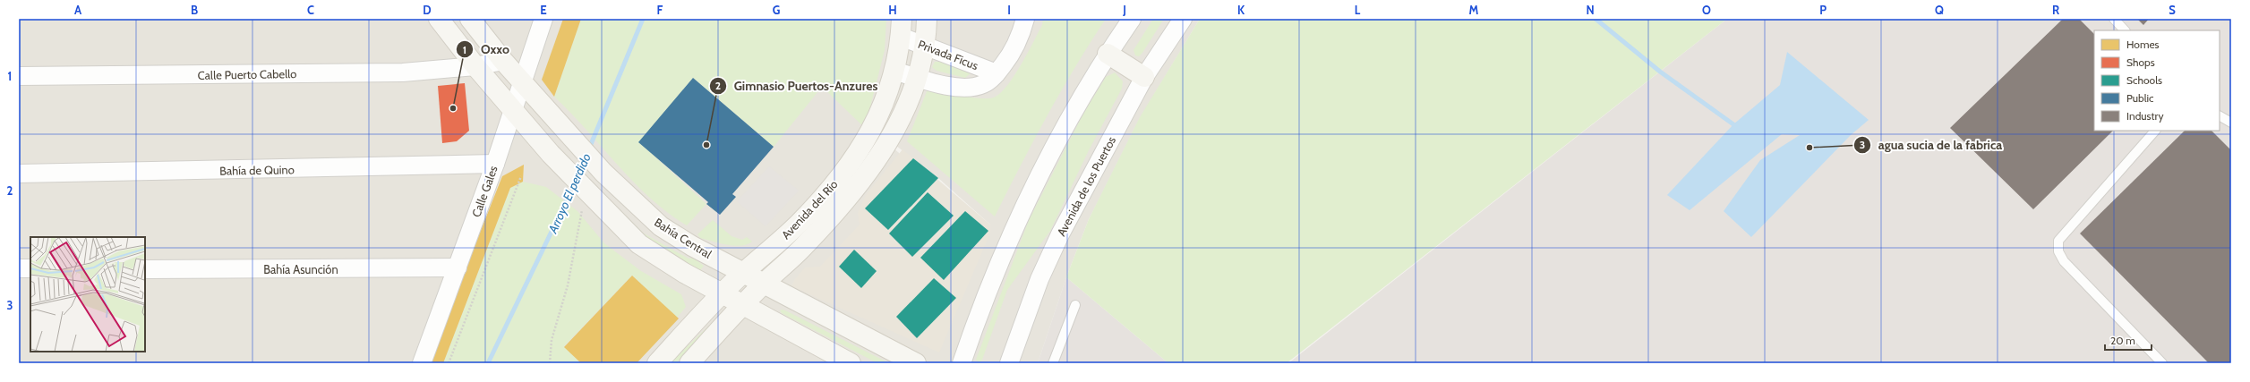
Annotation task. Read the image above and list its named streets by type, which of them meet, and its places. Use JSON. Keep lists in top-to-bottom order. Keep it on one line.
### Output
{"streets":{"street":["Privada Ficus","Calle Puerto Cabello","Bahía de Quino","Avenida de los Puertos","Calle Gales","Avenida del Río","Bahía Central","Bahía Asunción"]},"crossings":[["Privada Ficus","Avenida del Río"],["Calle Puerto Cabello","Bahía Central"],["Bahía de Quino","Calle Gales"],["Calle Gales","Bahía Central"],["Calle Gales","Bahía Asunción"],["Avenida del Río","Bahía Central"]],"water":["Arroyo El perdido"],"places":["Oxxo","Gimnasio Puertos-Anzures","agua sucia de la fabrica"],"legend":["Homes","Shops","Schools","Public","Industry"],"scale_bar":"20 m","grid":{"columns":["A","B","C","D","E","F","G","H","I","J","K","L","M","N","O","P","Q","R","S"],"rows":["1","2","3"]}}
